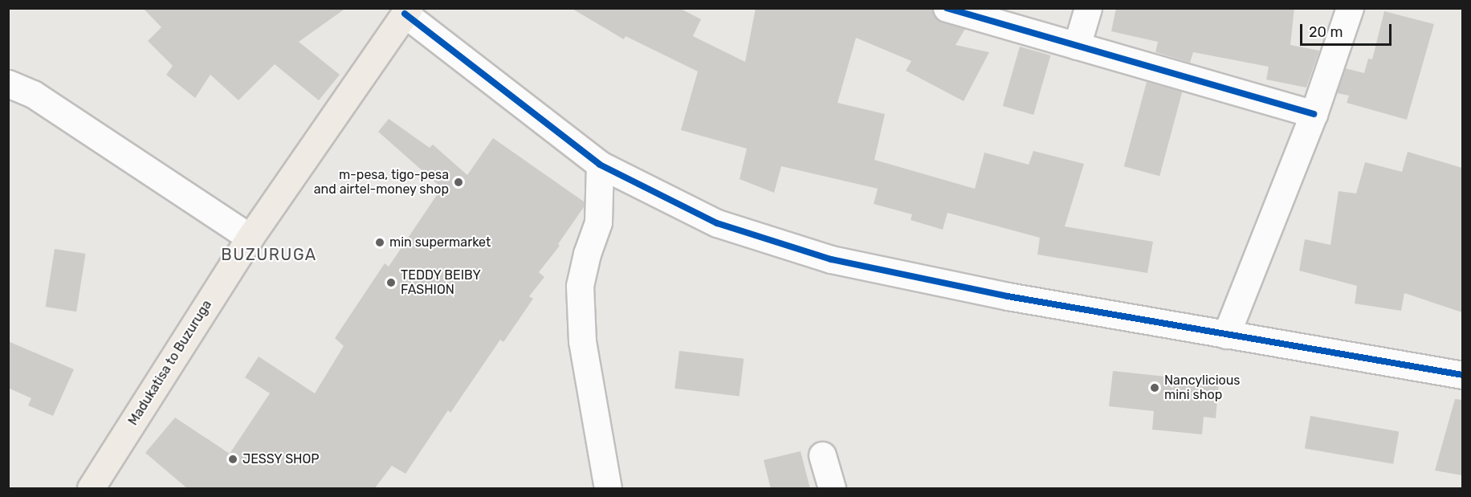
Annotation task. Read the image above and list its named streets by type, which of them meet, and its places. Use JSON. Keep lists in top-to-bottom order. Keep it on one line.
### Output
{"streets":{"main road":["Madukatisa to Buzuruga"]},"districts":["BUZURUGA"],"places":["m-pesa, tigo-pesa and airtel-money shop","min supermarket","TEDDY BEIBY FASHION","Nancylicious mini shop","JESSY SHOP"],"scale_bar":"20 m"}
